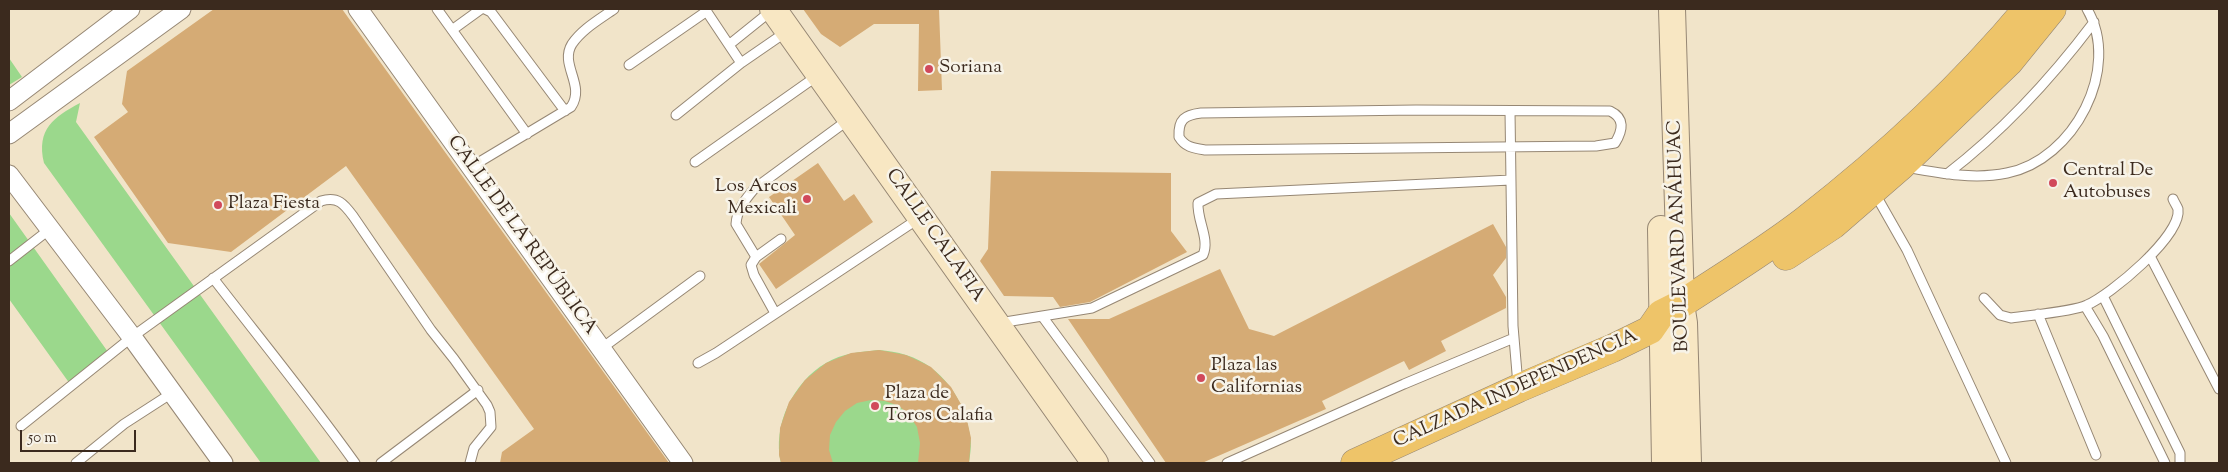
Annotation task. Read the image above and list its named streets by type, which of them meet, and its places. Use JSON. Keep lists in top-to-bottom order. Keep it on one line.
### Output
{"streets":{"main road":["CALLE CALAFIA","BOULEVARD ANÁHUAC","CALZADA INDEPENDENCIA"],"street":["CALLE DE LA REPÚBLICA"]},"crossings":[["BOULEVARD ANÁHUAC","CALZADA INDEPENDENCIA"]],"places":["Soriana","Central De Autobuses","Los Arcos Mexicali","Plaza Fiesta","Plaza las Californias","Plaza de Toros Calafia"],"scale_bar":"50 m"}
